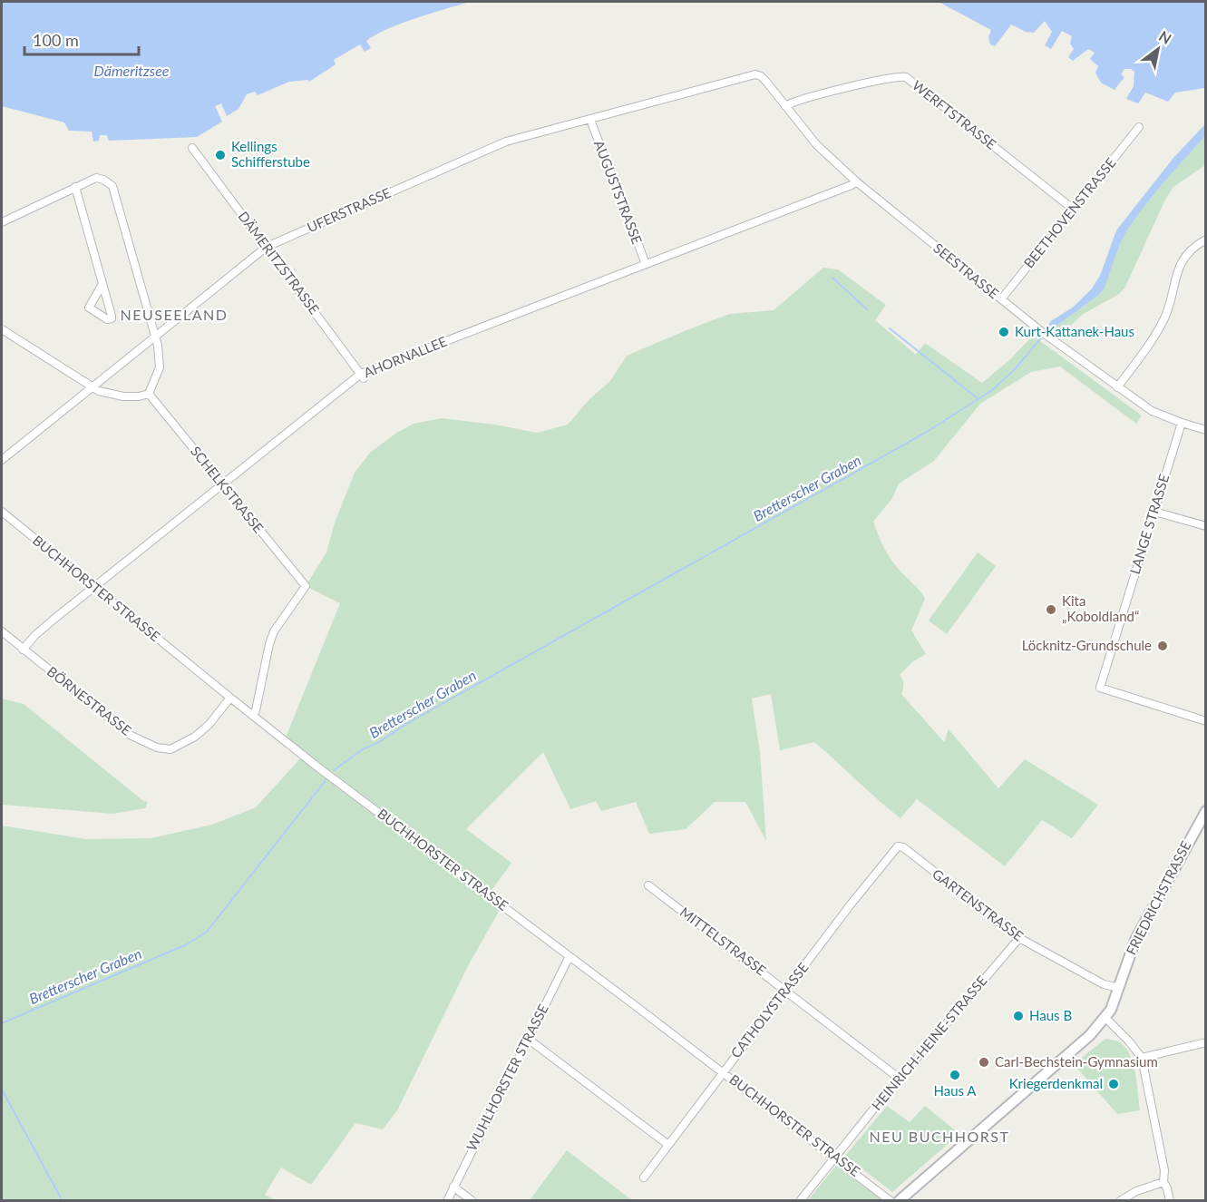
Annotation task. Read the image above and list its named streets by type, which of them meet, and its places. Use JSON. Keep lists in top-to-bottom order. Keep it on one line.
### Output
{"streets":{"main road":["FRIEDRICHSTRASSE"],"street":["WERFTSTRASSE","AUGUSTSTRASSE","UFERSTRASSE","BEETHOVENSTRASSE","DÄMERITZSTRASSE","SEESTRASSE","AHORNALLEE","SCHELKSTRASSE","LANGE STRASSE","BUCHHORSTER STRASSE","BÖRNESTRASSE","GARTENSTRASSE","MITTELSTRASSE","CATHOLYSTRASSE","HEINRICH-HEINE-STRASSE","WUHLHORSTER STRASSE"]},"crossings":[["WERFTSTRASSE","BEETHOVENSTRASSE"],["WERFTSTRASSE","SEESTRASSE"],["AUGUSTSTRASSE","UFERSTRASSE"],["AUGUSTSTRASSE","AHORNALLEE"],["UFERSTRASSE","DÄMERITZSTRASSE"],["UFERSTRASSE","SEESTRASSE"],["BEETHOVENSTRASSE","SEESTRASSE"],["DÄMERITZSTRASSE","AHORNALLEE"],["SEESTRASSE","AHORNALLEE"],["SEESTRASSE","LANGE STRASSE"],["AHORNALLEE","SCHELKSTRASSE"],["AHORNALLEE","BUCHHORSTER STRASSE"],["AHORNALLEE","BÖRNESTRASSE"],["SCHELKSTRASSE","BUCHHORSTER STRASSE"],["BUCHHORSTER STRASSE","BÖRNESTRASSE"],["BUCHHORSTER STRASSE","CATHOLYSTRASSE"],["BUCHHORSTER STRASSE","HEINRICH-HEINE-STRASSE"],["BUCHHORSTER STRASSE","WUHLHORSTER STRASSE"],["FRIEDRICHSTRASSE","GARTENSTRASSE"],["GARTENSTRASSE","CATHOLYSTRASSE"],["GARTENSTRASSE","HEINRICH-HEINE-STRASSE"],["MITTELSTRASSE","CATHOLYSTRASSE"],["MITTELSTRASSE","HEINRICH-HEINE-STRASSE"]],"districts":["NEUSEELAND","NEU BUCHHORST"],"water":["Dämeritzsee","Bretterscher Graben"],"places":["Kellings Schifferstube","Kurt-Kattanek-Haus","Kita „Koboldland“","Löcknitz-Grundschule","Haus B","Carl-Bechstein-Gymnasium","Haus A","Kriegerdenkmal"],"scale_bar":"100 m","north":"top right"}
